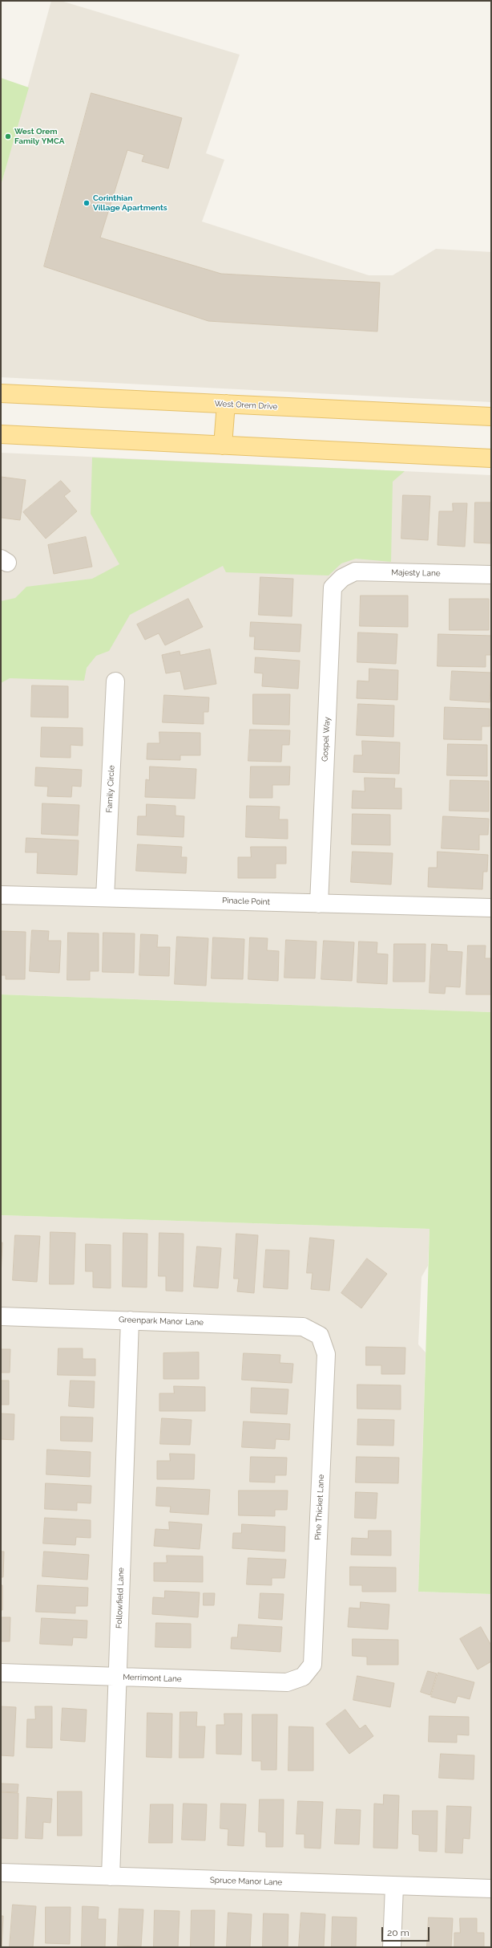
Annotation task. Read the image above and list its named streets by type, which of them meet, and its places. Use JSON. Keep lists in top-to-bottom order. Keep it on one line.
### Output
{"streets":{"main road":["West Orem Drive"],"street":["Majesty Lane","Gospel Way","Family Circle","Pinacle Point","Greenpark Manor Lane","Pine Thicket Lane","Followfield Lane","Merrimont Lane","Spruce Manor Lane"]},"crossings":[["Majesty Lane","Gospel Way"],["Gospel Way","Pinacle Point"],["Family Circle","Pinacle Point"],["Greenpark Manor Lane","Pine Thicket Lane"],["Greenpark Manor Lane","Followfield Lane"],["Pine Thicket Lane","Merrimont Lane"],["Followfield Lane","Merrimont Lane"],["Followfield Lane","Spruce Manor Lane"]],"places":["West Orem Family YMCA","Corinthian Village Apartments"],"scale_bar":"20 m"}
